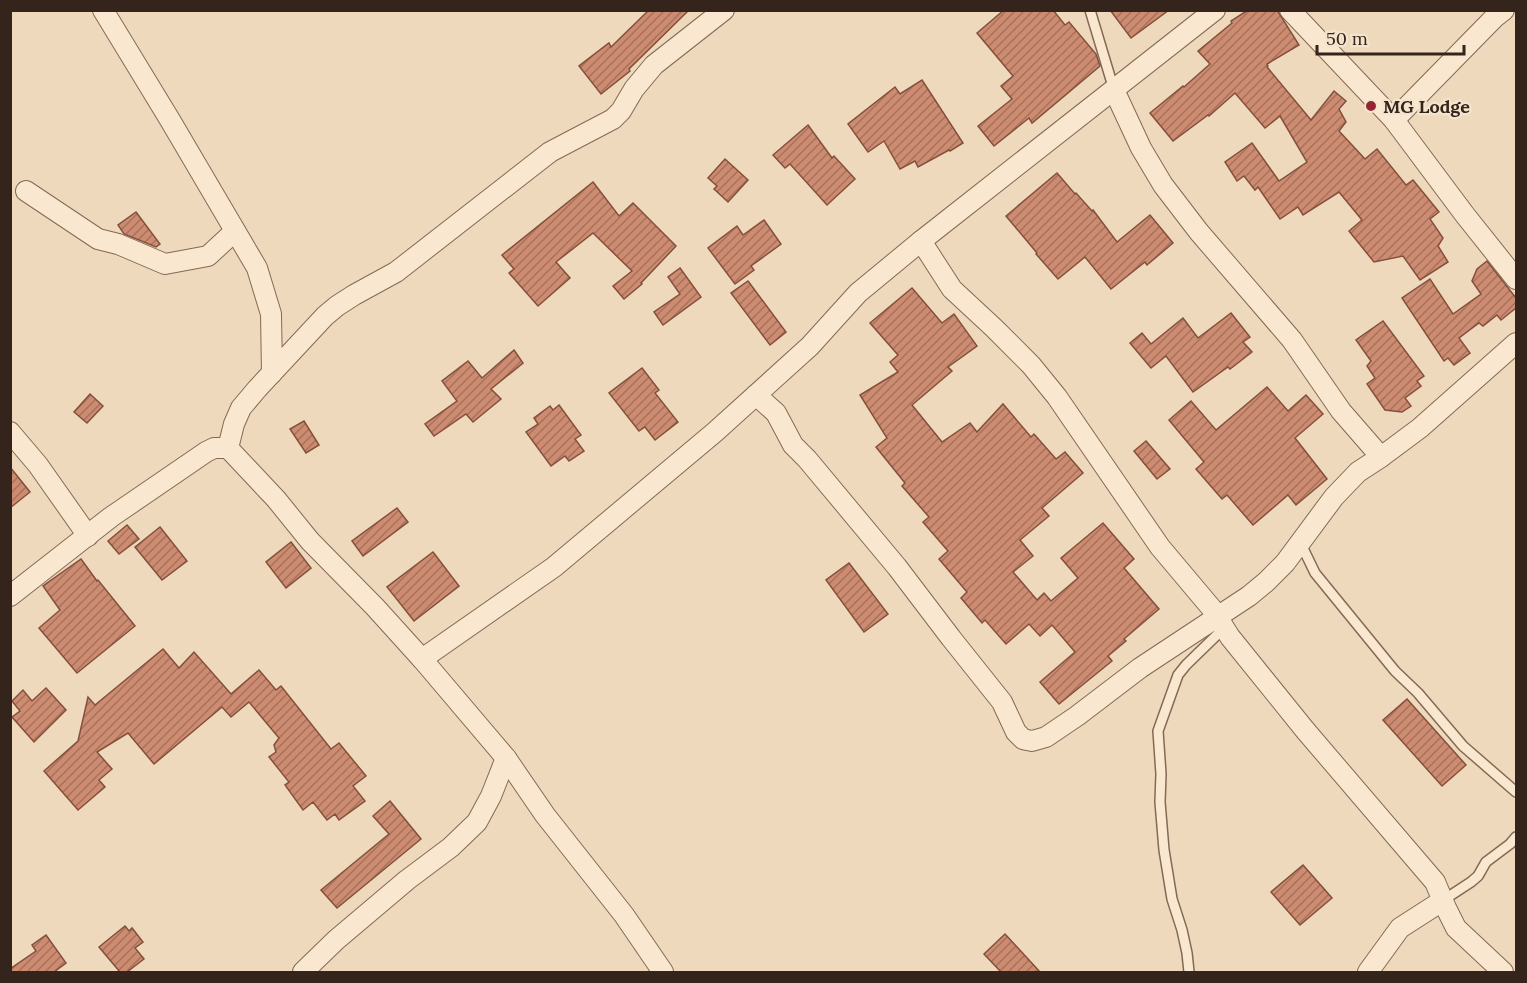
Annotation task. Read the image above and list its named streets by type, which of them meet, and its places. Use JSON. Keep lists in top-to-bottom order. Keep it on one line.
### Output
{"places":["MG Lodge"],"scale_bar":"50 m"}
